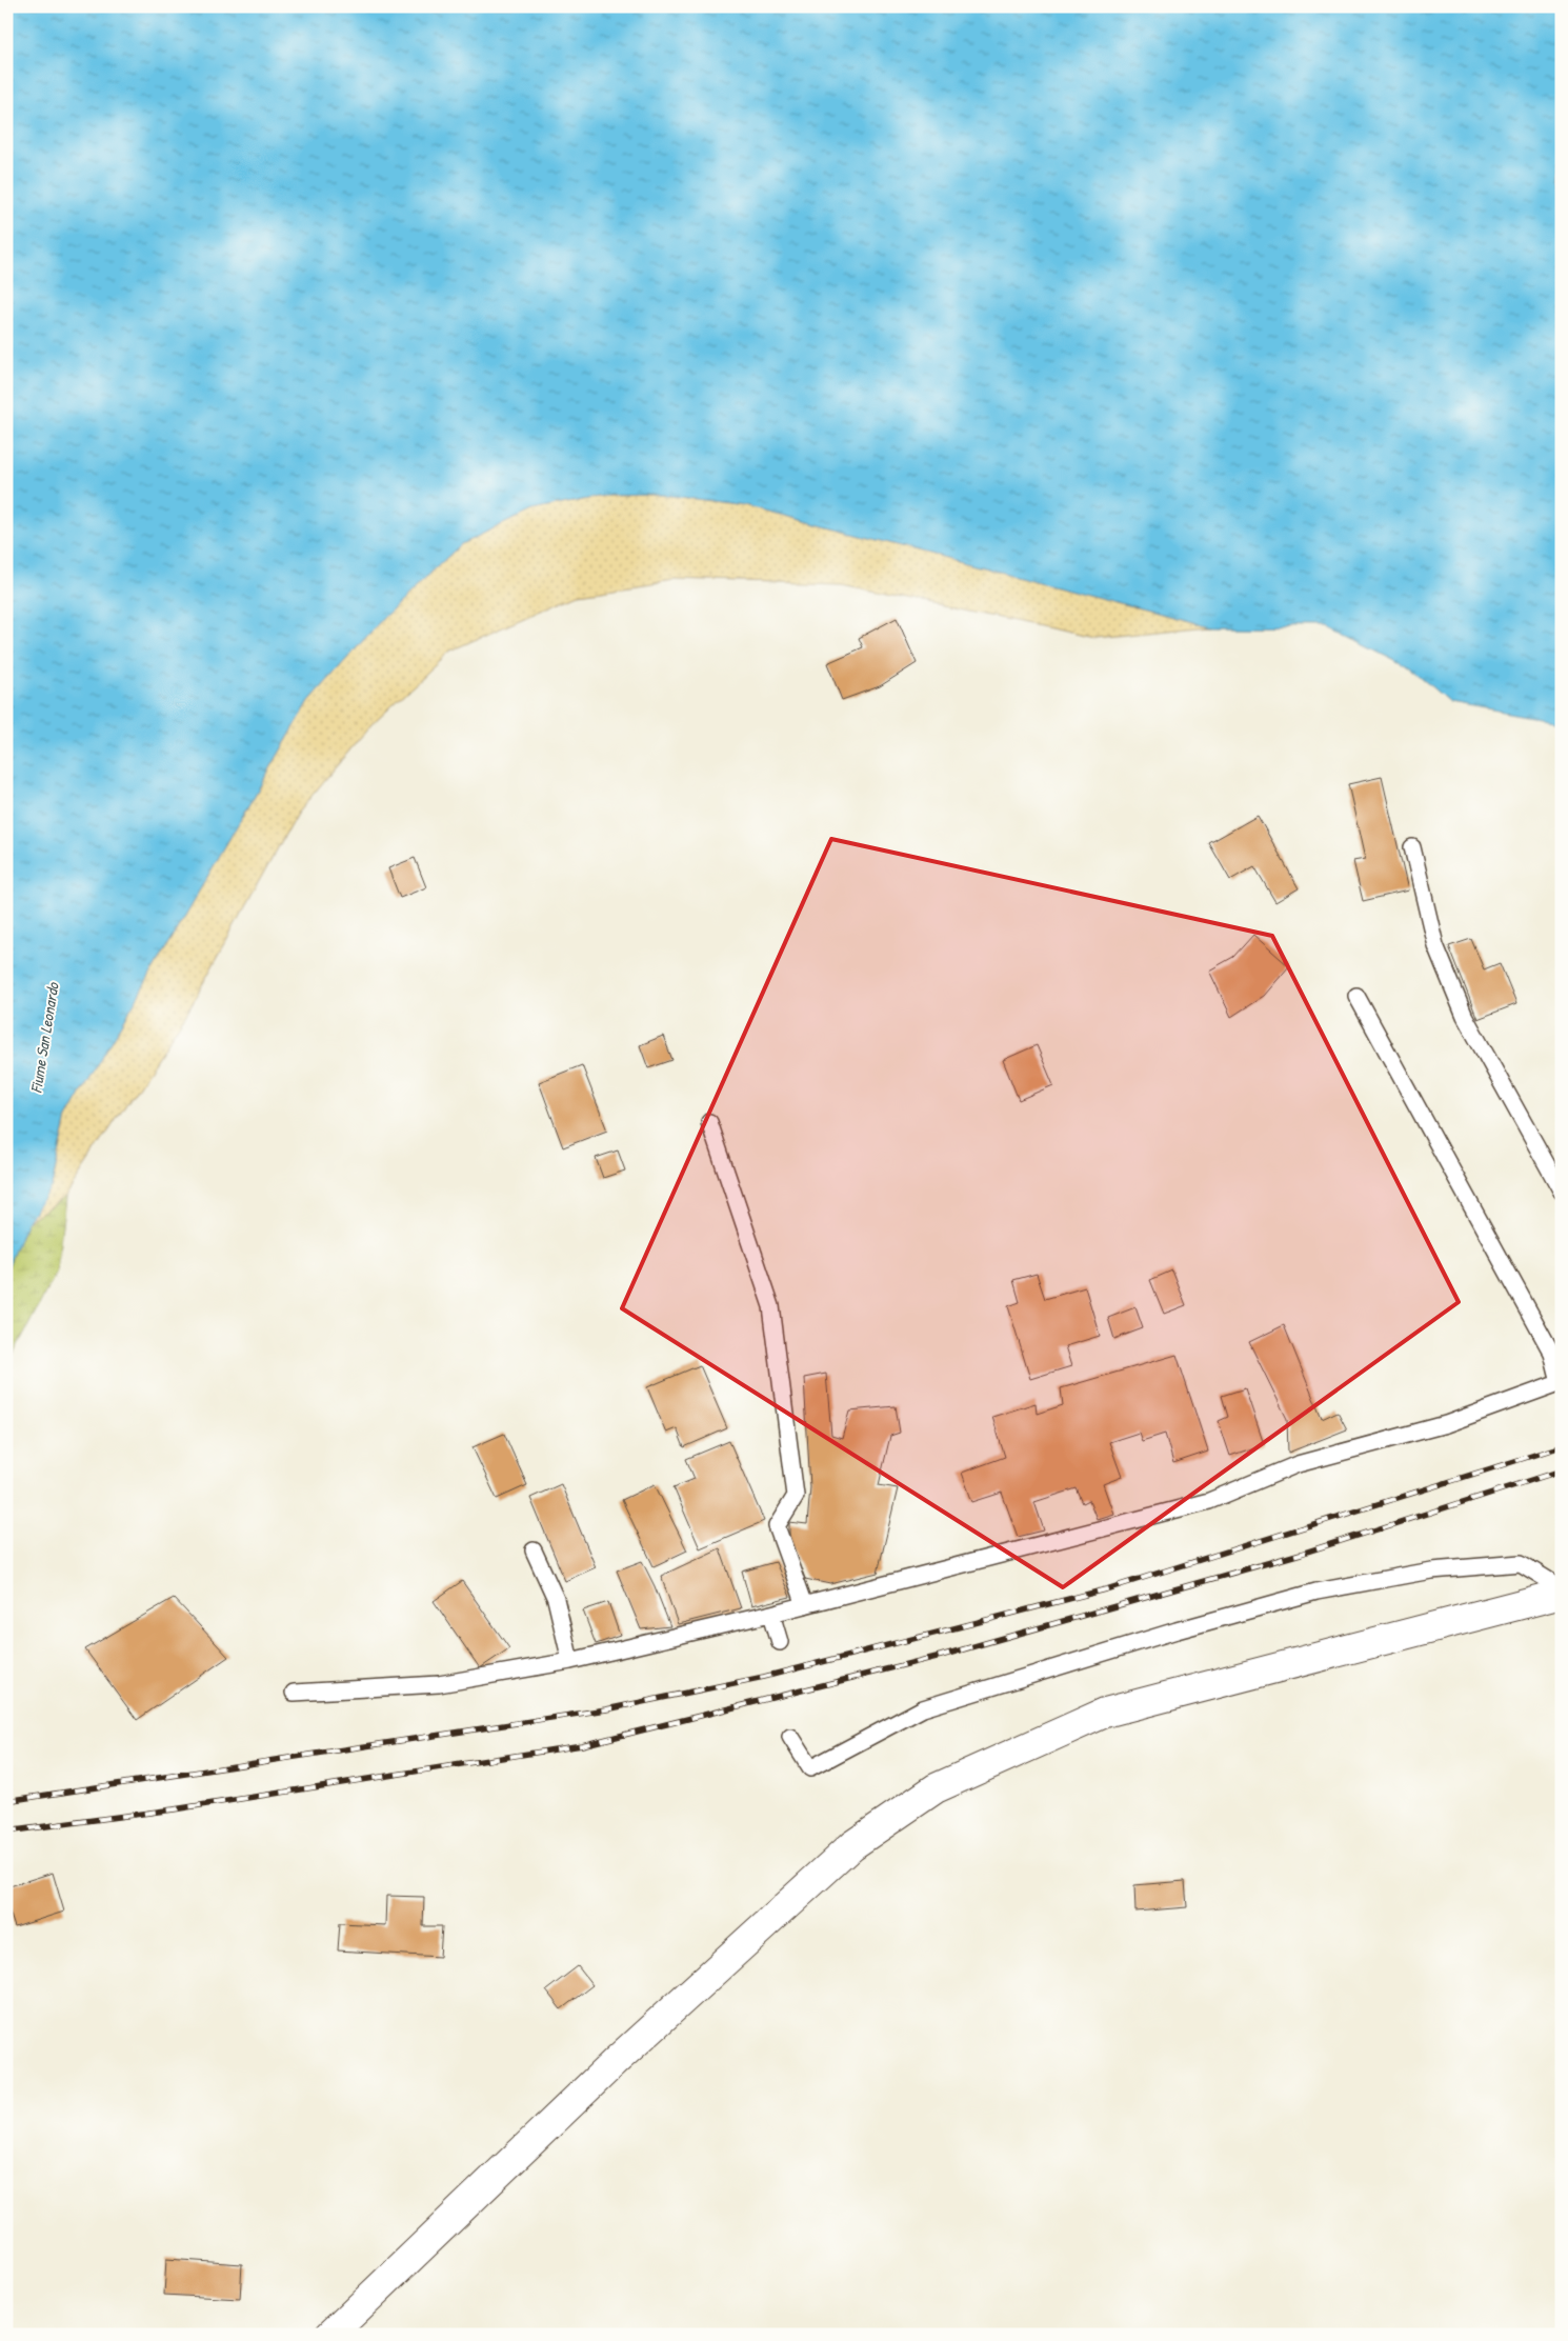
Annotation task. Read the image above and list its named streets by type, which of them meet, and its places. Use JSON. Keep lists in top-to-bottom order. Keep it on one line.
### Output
{"water":["Fiume San Leonardo"]}
